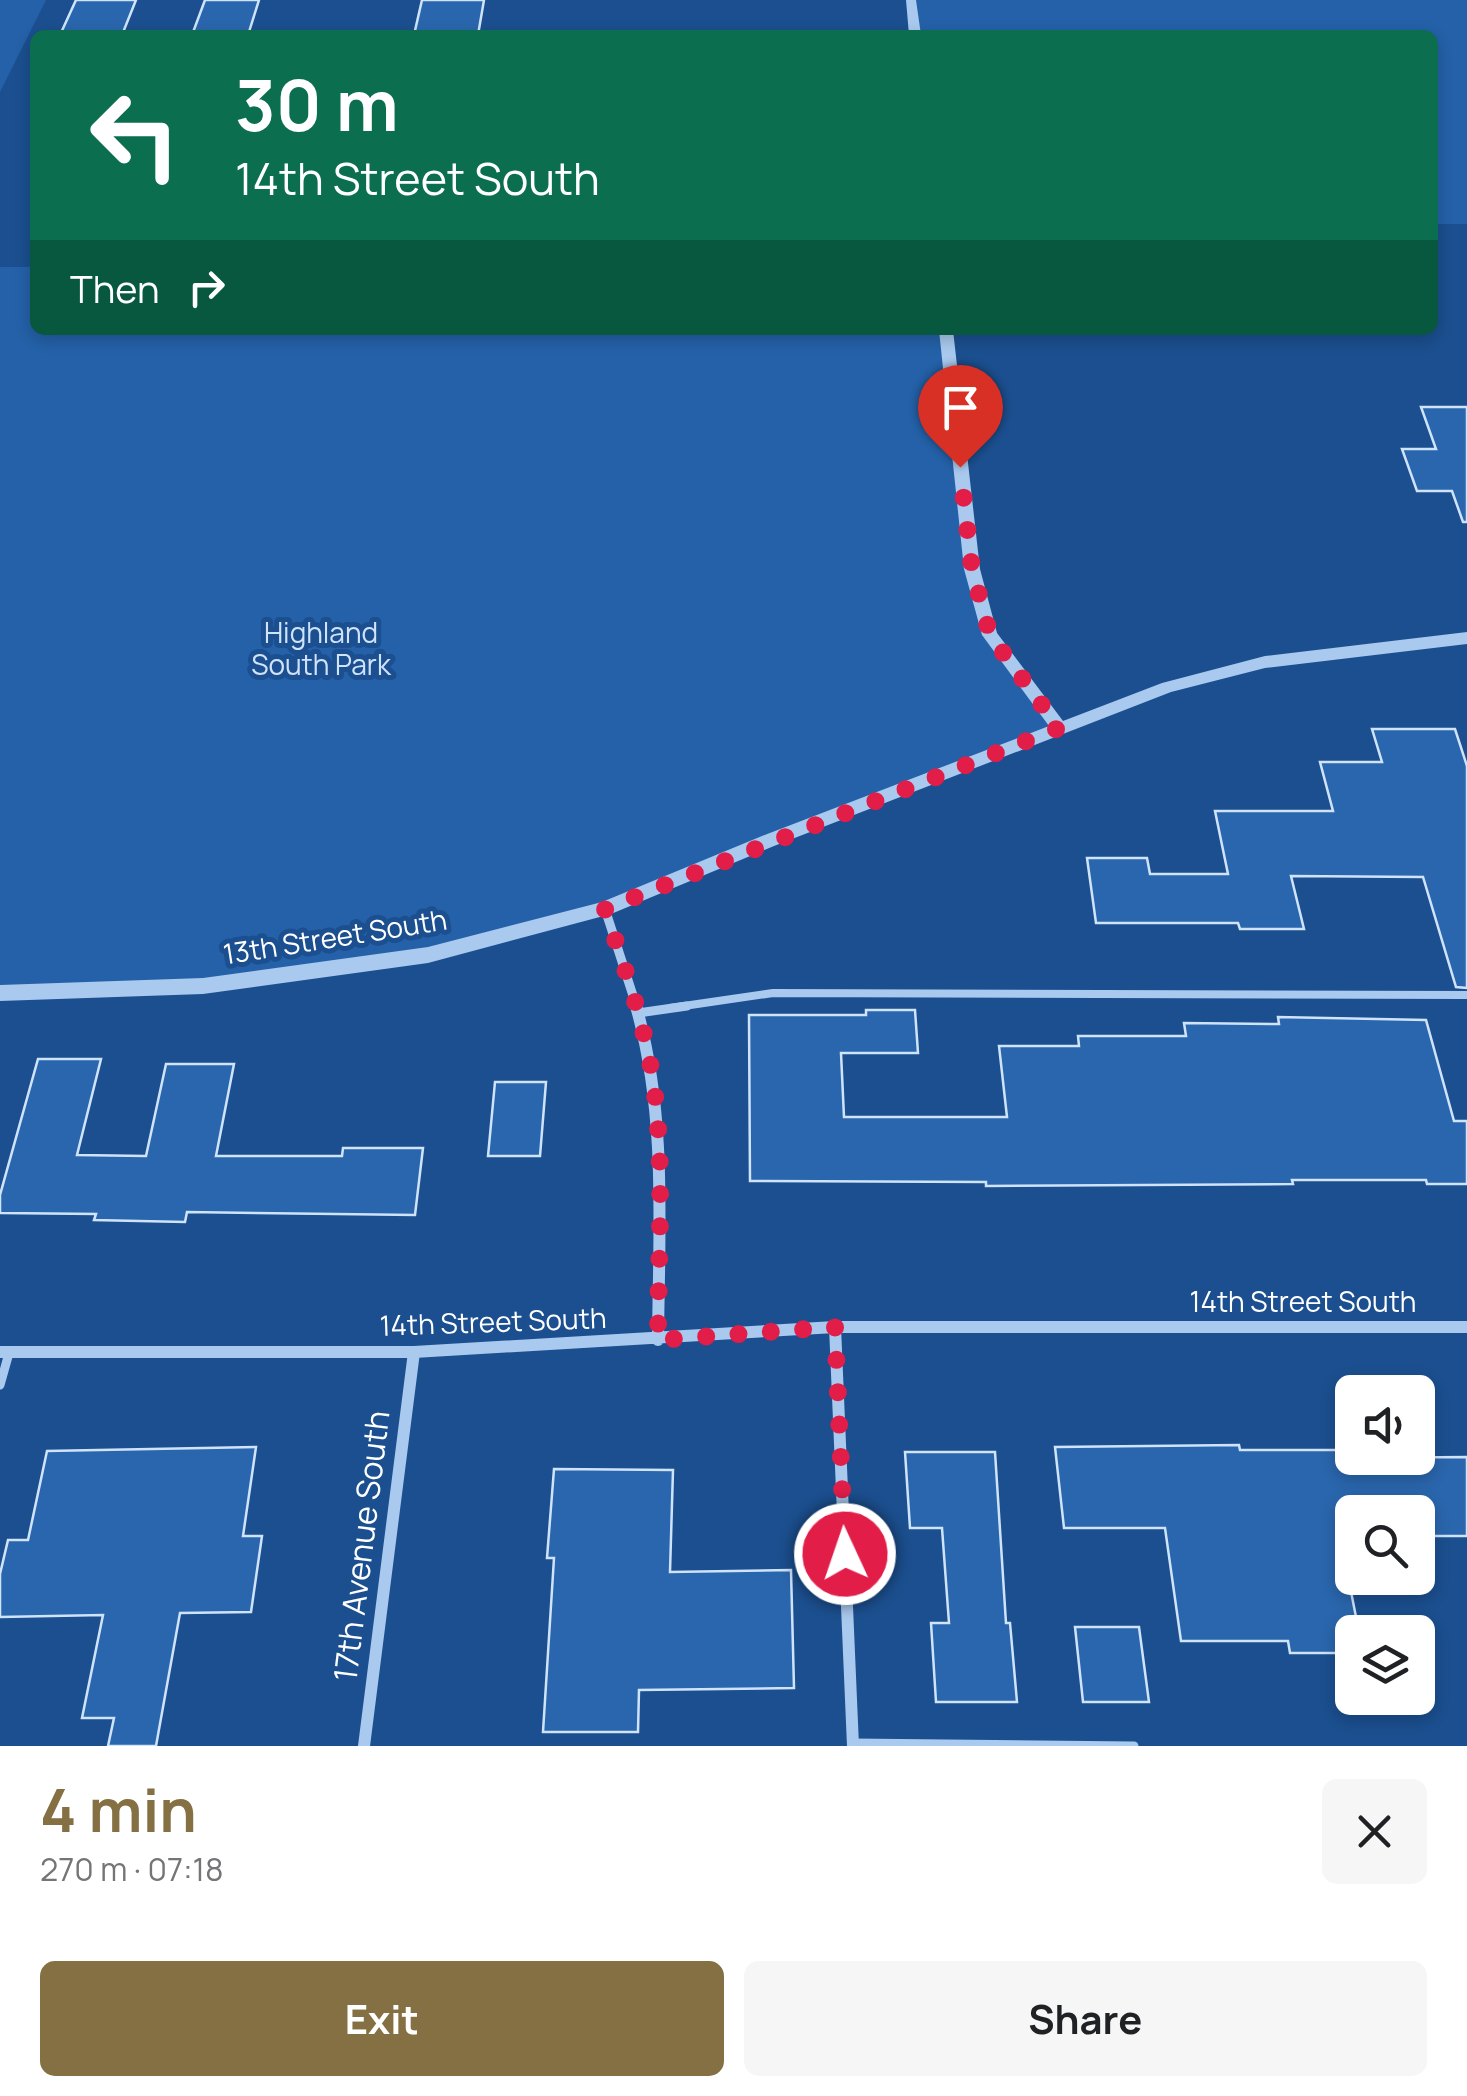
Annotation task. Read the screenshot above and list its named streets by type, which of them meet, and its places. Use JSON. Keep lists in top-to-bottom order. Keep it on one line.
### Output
{"streets":{"street":["13th Street South","14th Street South","17th Avenue South"]},"crossings":[["14th Street South","17th Avenue South"]],"parks":["Highland South Park"],"page":{"turn":["30 m","14th Street South"],"then":"Then","heading":["4 min","270 m · 07:18"],"buttons":["Exit","Share"]}}
